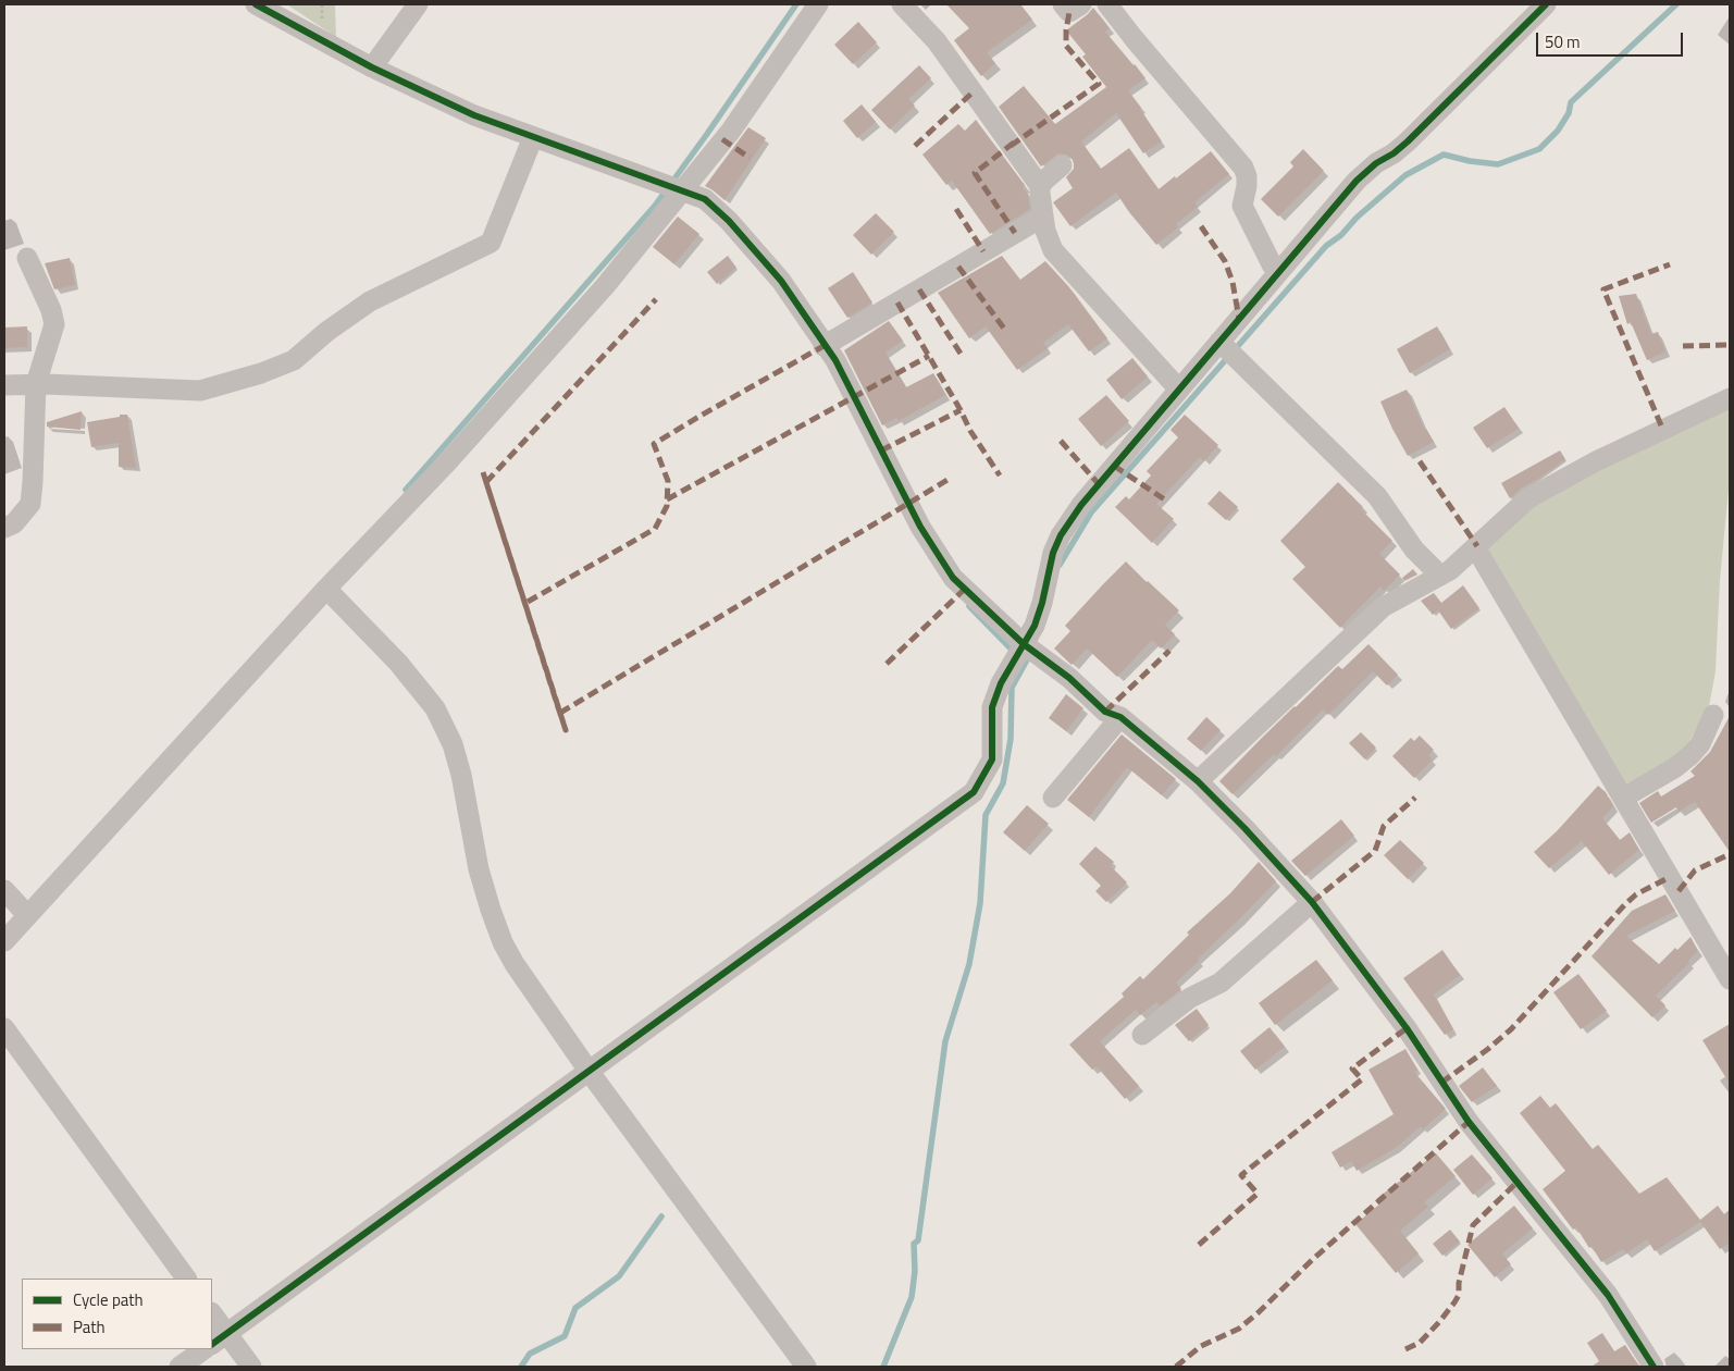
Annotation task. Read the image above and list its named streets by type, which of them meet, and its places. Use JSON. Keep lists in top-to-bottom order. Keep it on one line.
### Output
{"legend":["Cycle path","Path"],"scale_bar":"50 m"}
